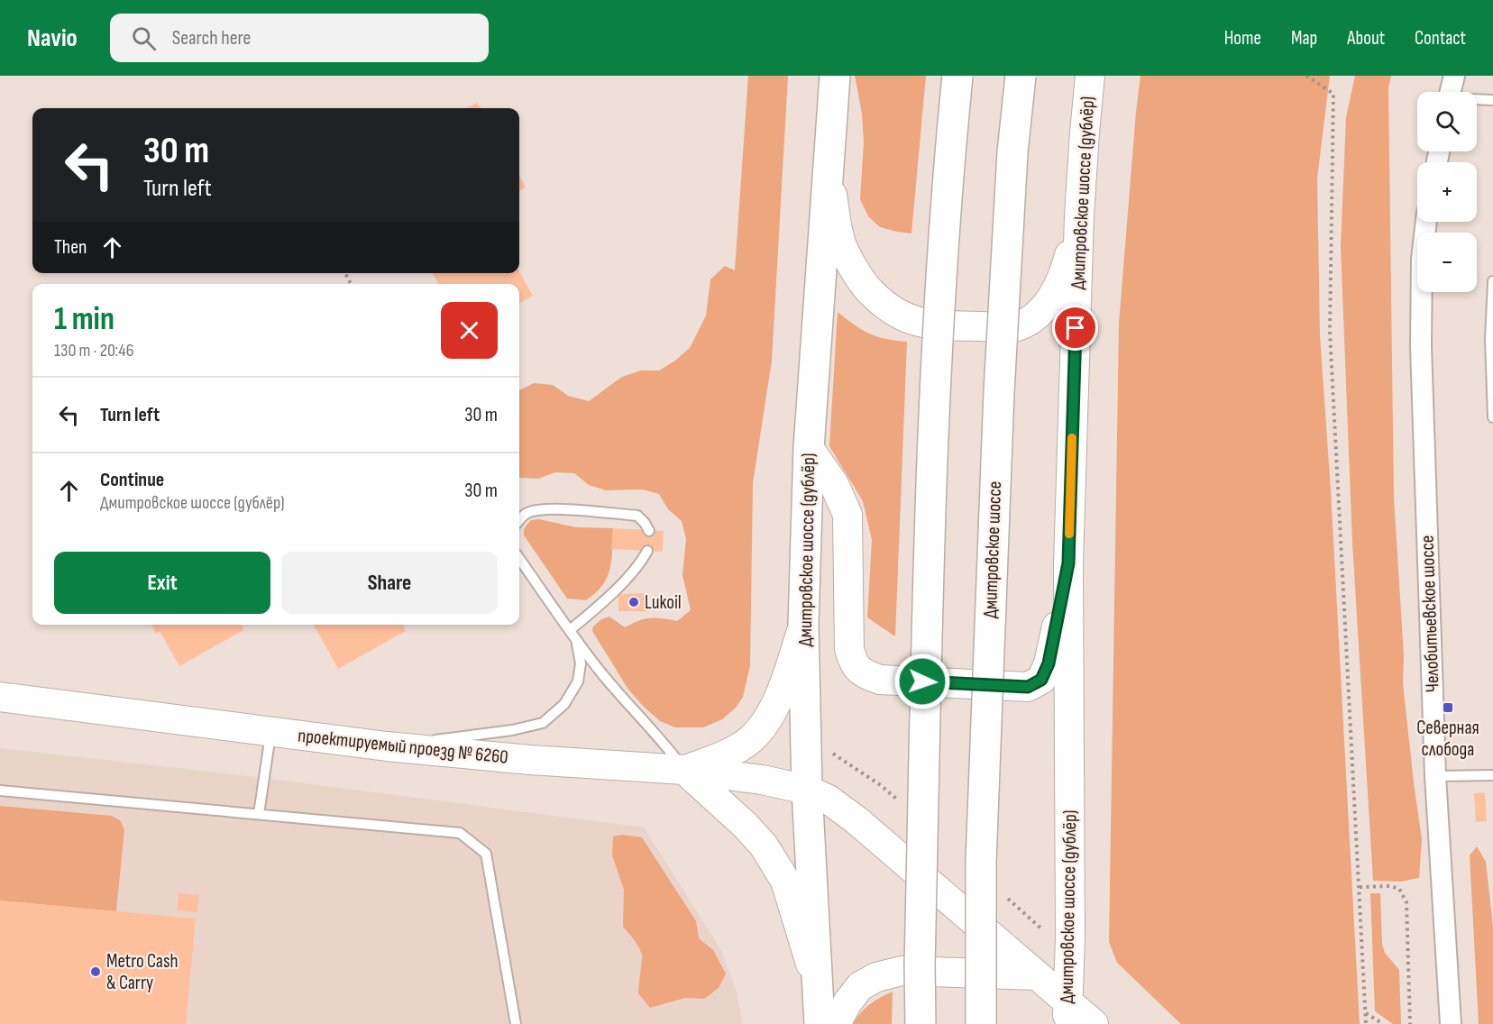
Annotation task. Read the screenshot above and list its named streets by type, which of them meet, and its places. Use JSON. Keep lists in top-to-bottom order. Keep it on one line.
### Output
{"streets":{"highway":["Дмитровское шоссе (дублёр)","Дмитровское шоссе"],"main road":["проектируемый проезд № 6260"],"street":["Челобитьевское шоссе"]},"crossings":[["Дмитровское шоссе (дублёр)","проектируемый проезд № 6260"]],"places":{"other":["Lukoil","Metro Cash & Carry"],"transit":["Северная слобода"]},"page":{"header":"Navio","search":"Search here","nav":["Home","Map","About","Contact"],"map_buttons":["+","−"],"turn":["30 m","Turn left"],"then":"Then","heading":["1 min","130 m · 20:46"],"list":[{"name":"Turn left","value":"30 m"},{"name":"Continue","note":"Дмитровское шоссе (дублёр)","value":"30 m"}],"buttons":["Exit","Share"]}}
